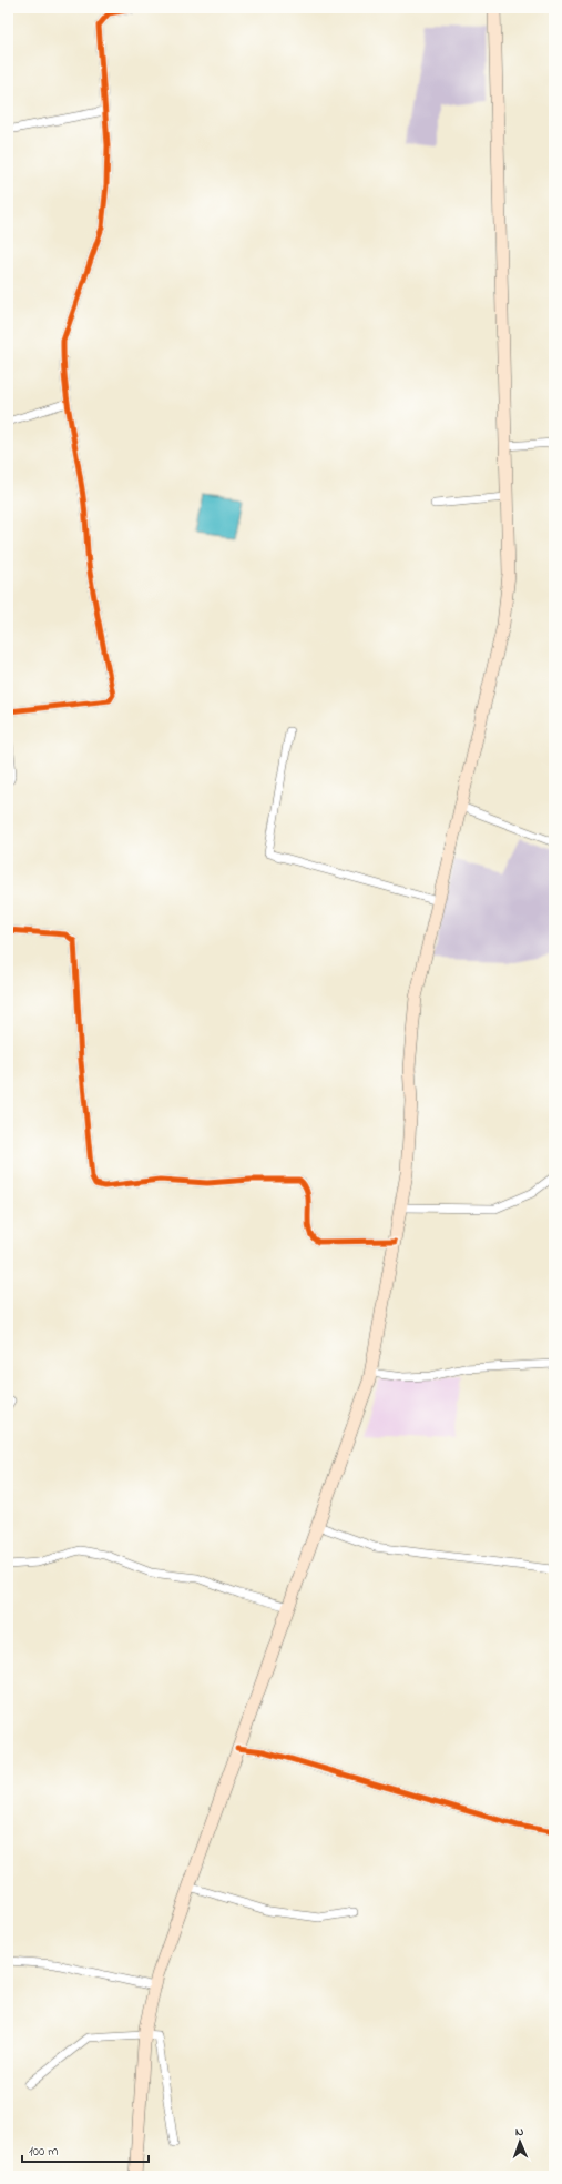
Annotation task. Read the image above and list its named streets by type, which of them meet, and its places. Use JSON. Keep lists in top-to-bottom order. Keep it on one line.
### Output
{"scale_bar":"100 m","north":"top"}
